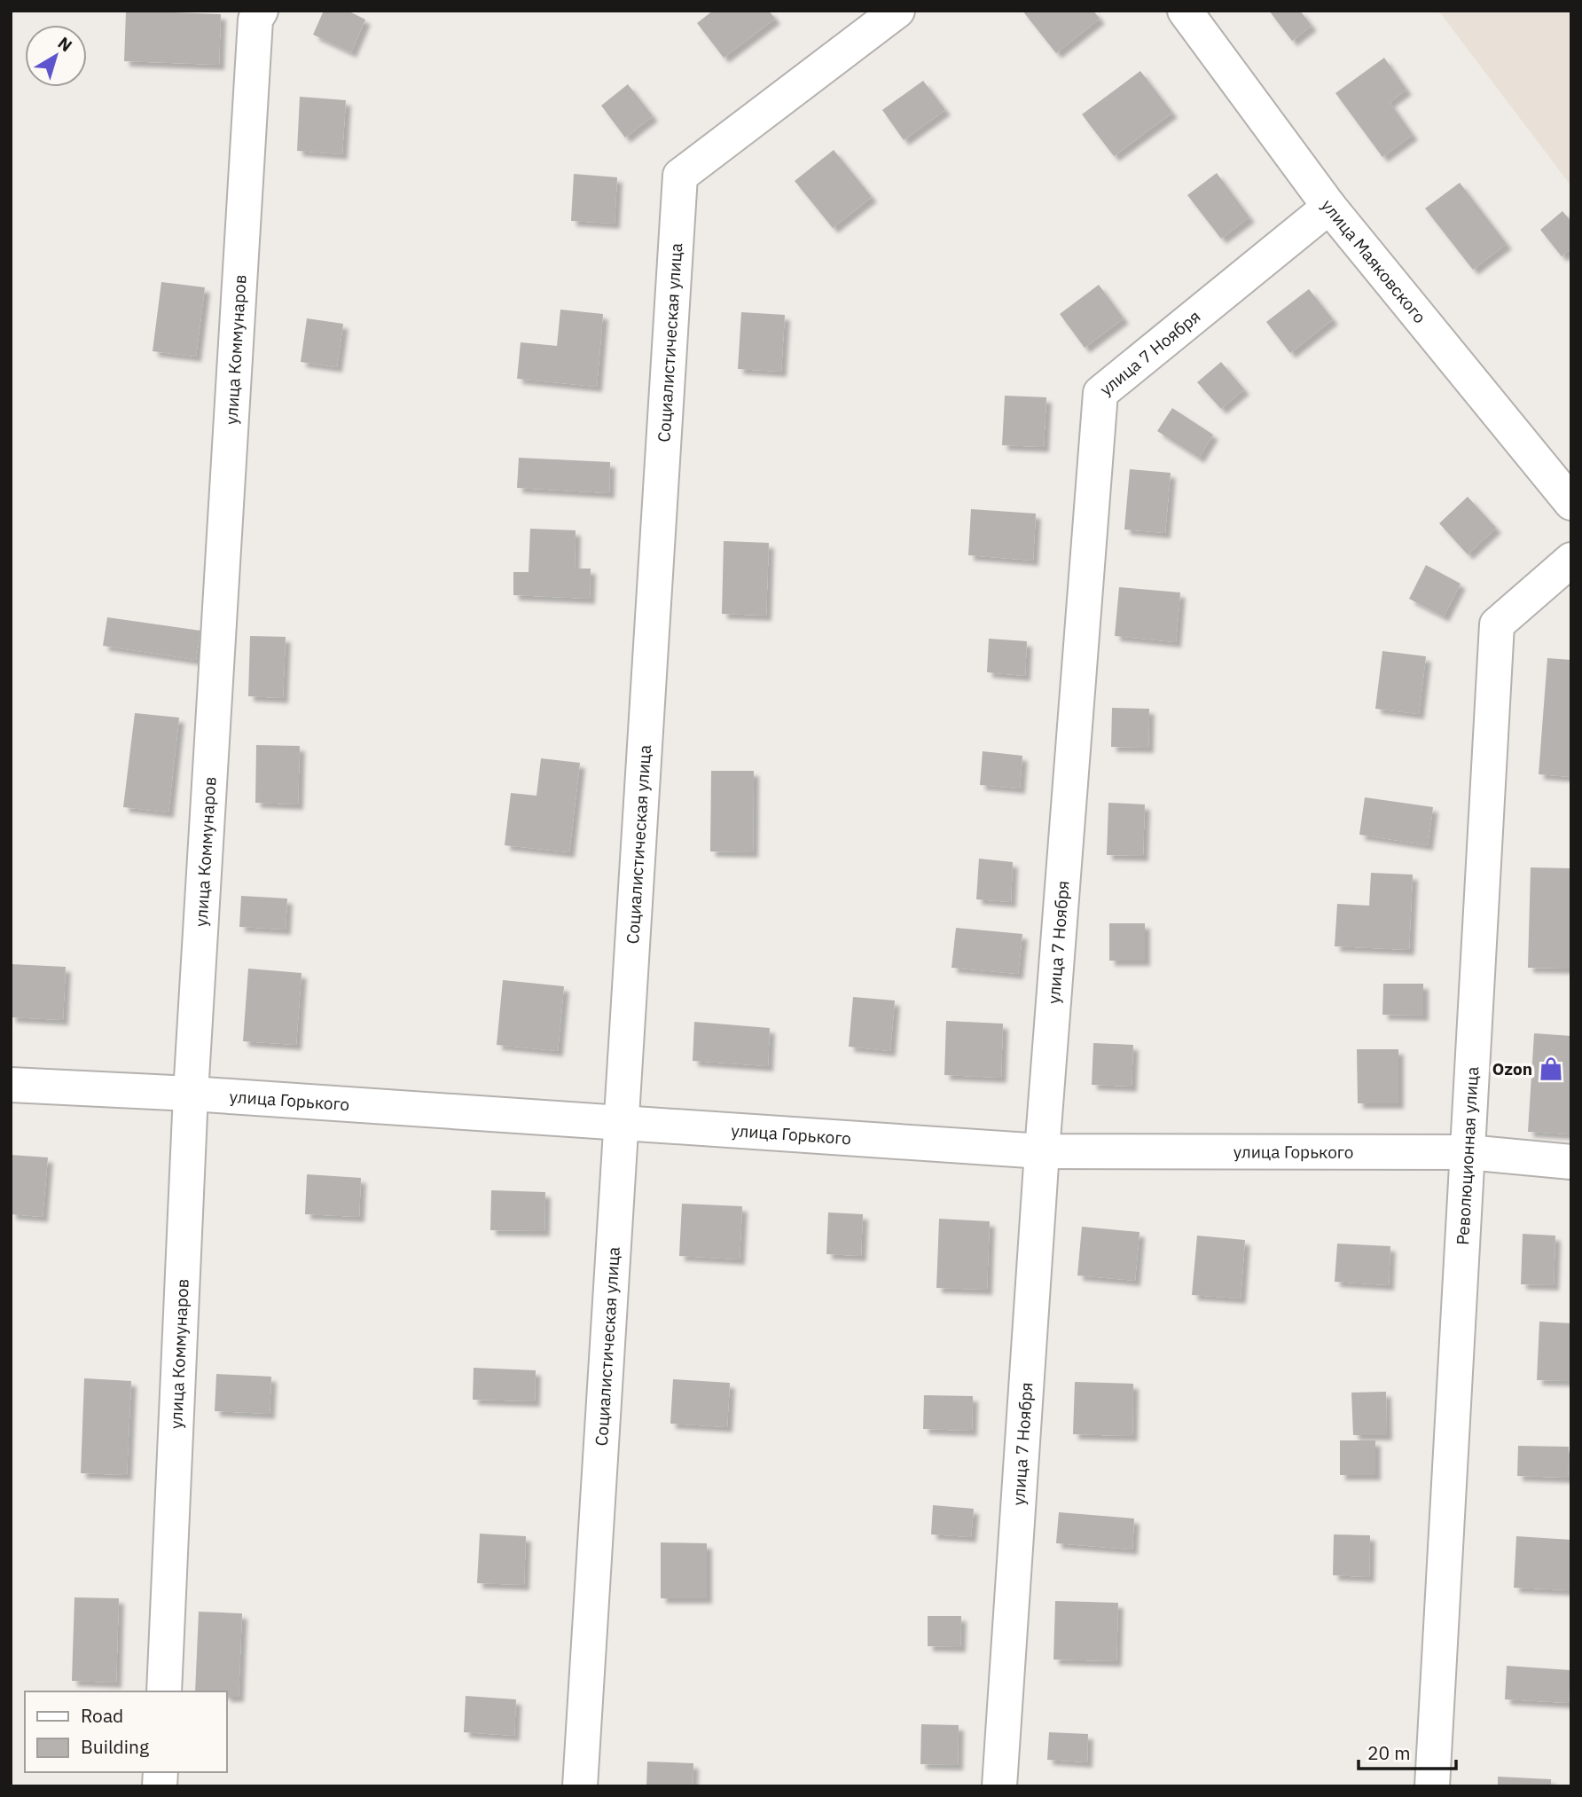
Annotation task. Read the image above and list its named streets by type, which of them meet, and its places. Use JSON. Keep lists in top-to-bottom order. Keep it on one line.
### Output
{"streets":{"street":["улица Маяковского","Социалистическая улица","улица Коммунаров","улица 7 Ноября","улица Горького","Революционная улица"]},"crossings":[["улица Маяковского","улица 7 Ноября"],["Социалистическая улица","улица Горького"],["улица Коммунаров","улица Горького"],["улица 7 Ноября","улица Горького"],["улица Горького","Революционная улица"]],"places":{"shop":["Ozon"]},"legend":["Road","Building"],"scale_bar":"20 m","north":"top right"}
